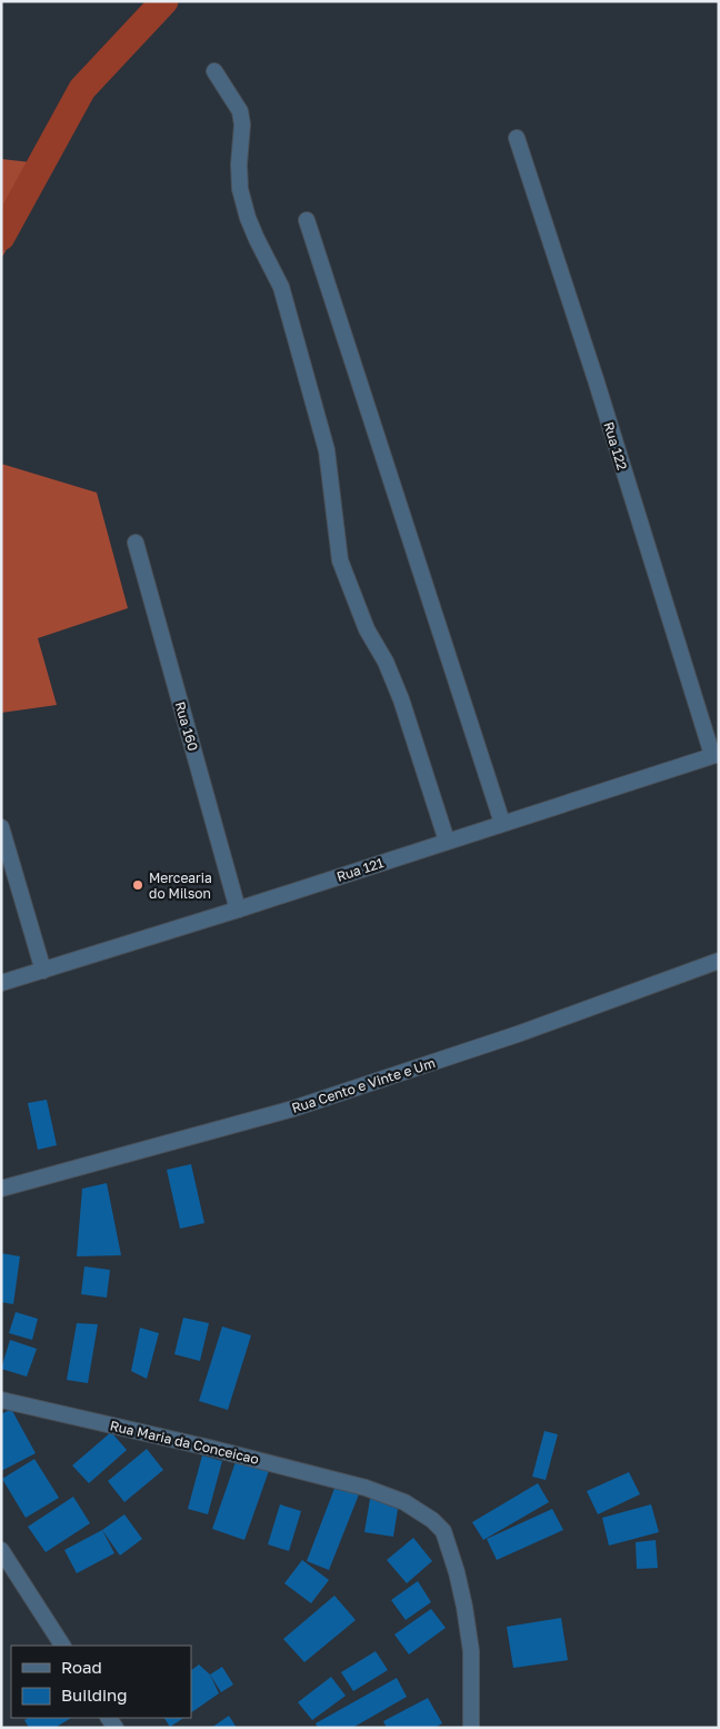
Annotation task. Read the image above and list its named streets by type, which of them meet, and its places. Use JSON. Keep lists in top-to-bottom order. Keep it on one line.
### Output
{"streets":{"street":["Rua 122","Rua 160","Rua 121","Rua Cento e Vinte e Um","Rua Maria da Conceicao"]},"crossings":[["Rua 122","Rua 121"],["Rua 160","Rua 121"]],"places":["Mercearia do Milson"],"legend":["Road","Building"]}
